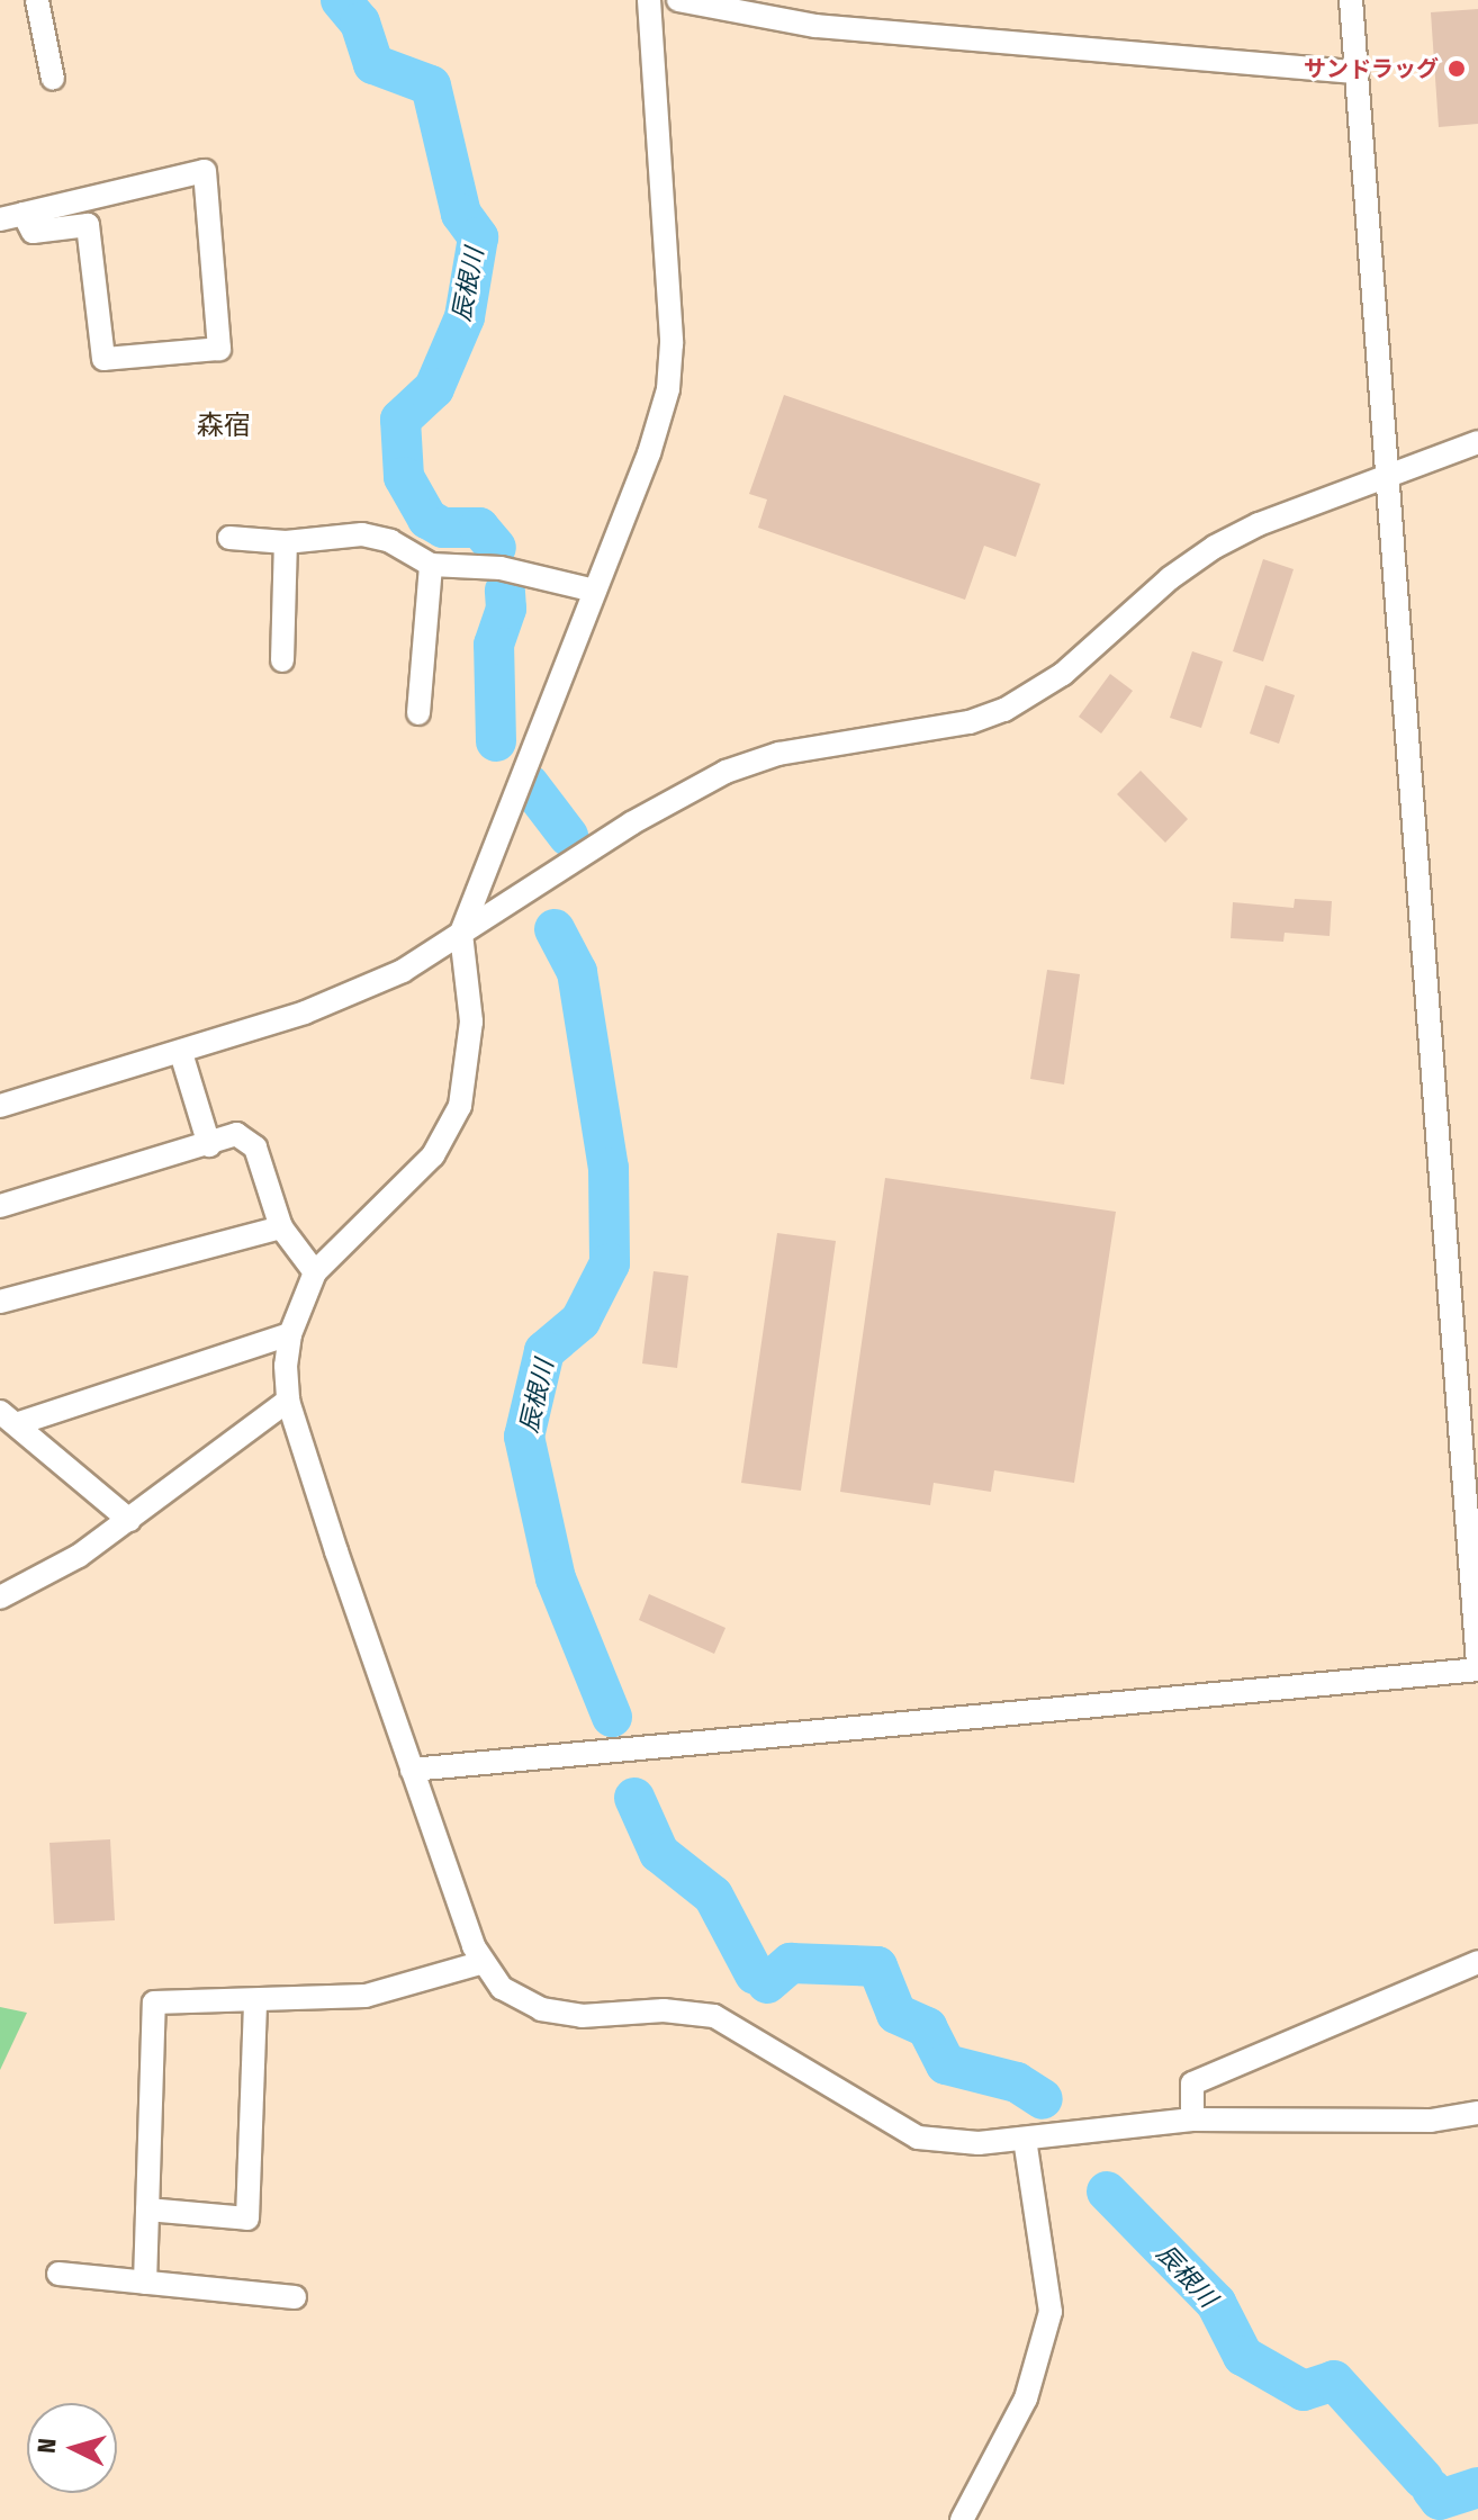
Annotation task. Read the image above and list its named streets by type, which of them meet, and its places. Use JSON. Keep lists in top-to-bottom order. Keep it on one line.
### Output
{"districts":["森宿"],"water":["辰根川"],"places":["サンドラッグ"],"north":"left"}
